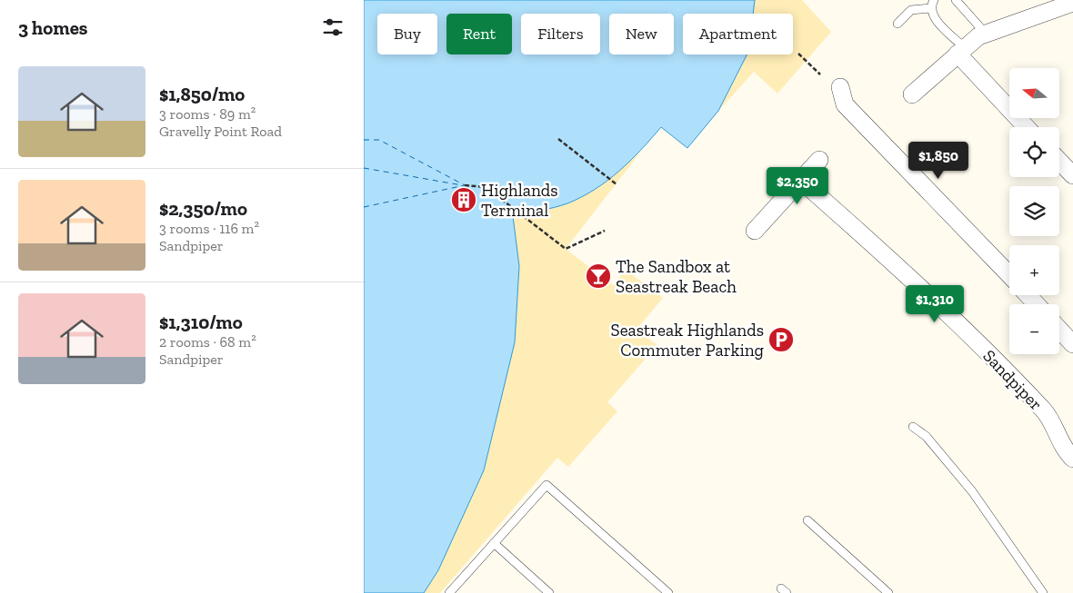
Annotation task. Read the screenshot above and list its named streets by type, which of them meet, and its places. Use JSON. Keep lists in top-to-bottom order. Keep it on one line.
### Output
{"streets":{"street":["Sandpiper"]},"places":{"building":["Highlands Terminal"],"bar":["The Sandbox at Seastreak Beach"],"parking":["Seastreak Highlands Commuter Parking"]},"north":"left","page":{"heading":"3 homes","chip":["Buy","Rent","Filters","New","Apartment"],"list":[{"name":"$1,850/mo","note":"3 rooms · 89 m² · Gravelly Point Road"},{"name":"$2,350/mo","note":"3 rooms · 116 m² · Sandpiper"},{"name":"$1,310/mo","note":"2 rooms · 68 m² · Sandpiper"}],"map_buttons":["+","−"],"price":["$1,850","$2,350","$1,310"]}}
